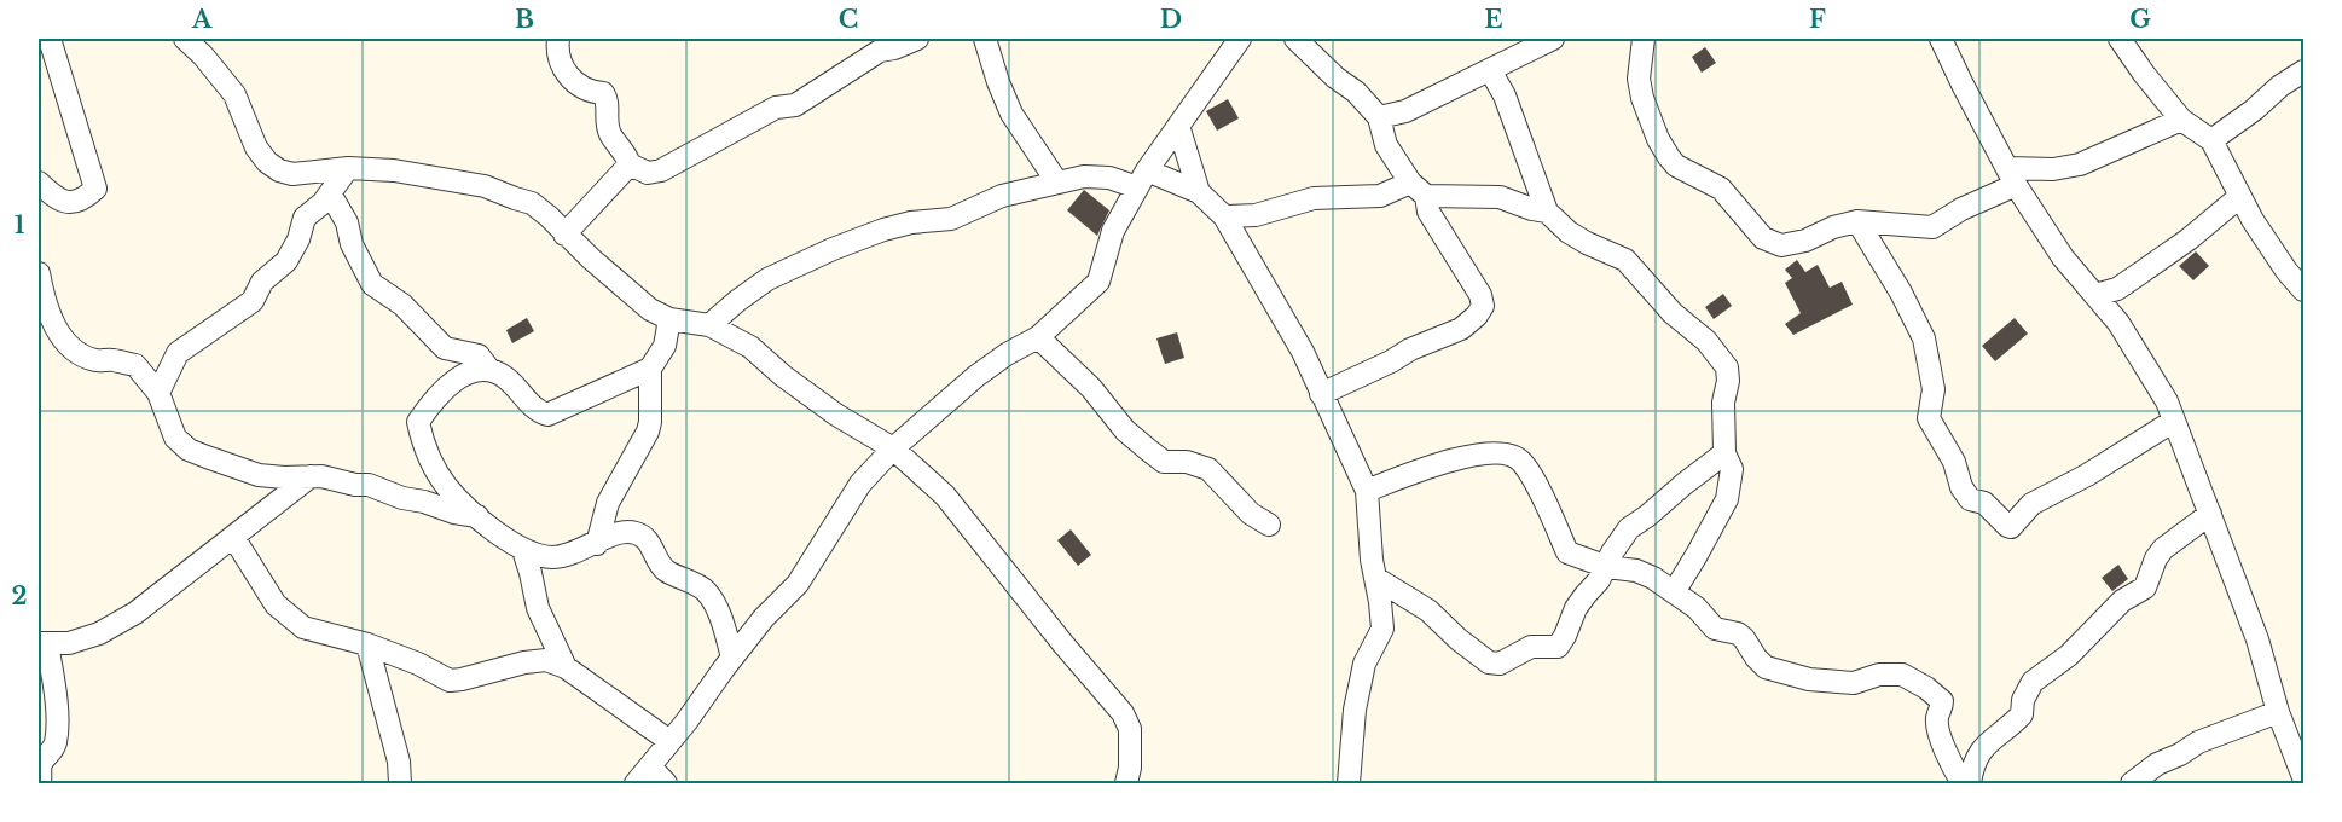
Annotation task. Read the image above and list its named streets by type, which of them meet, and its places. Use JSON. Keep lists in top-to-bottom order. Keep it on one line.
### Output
{"grid":{"columns":["A","B","C","D","E","F","G"],"rows":["1","2"]}}
